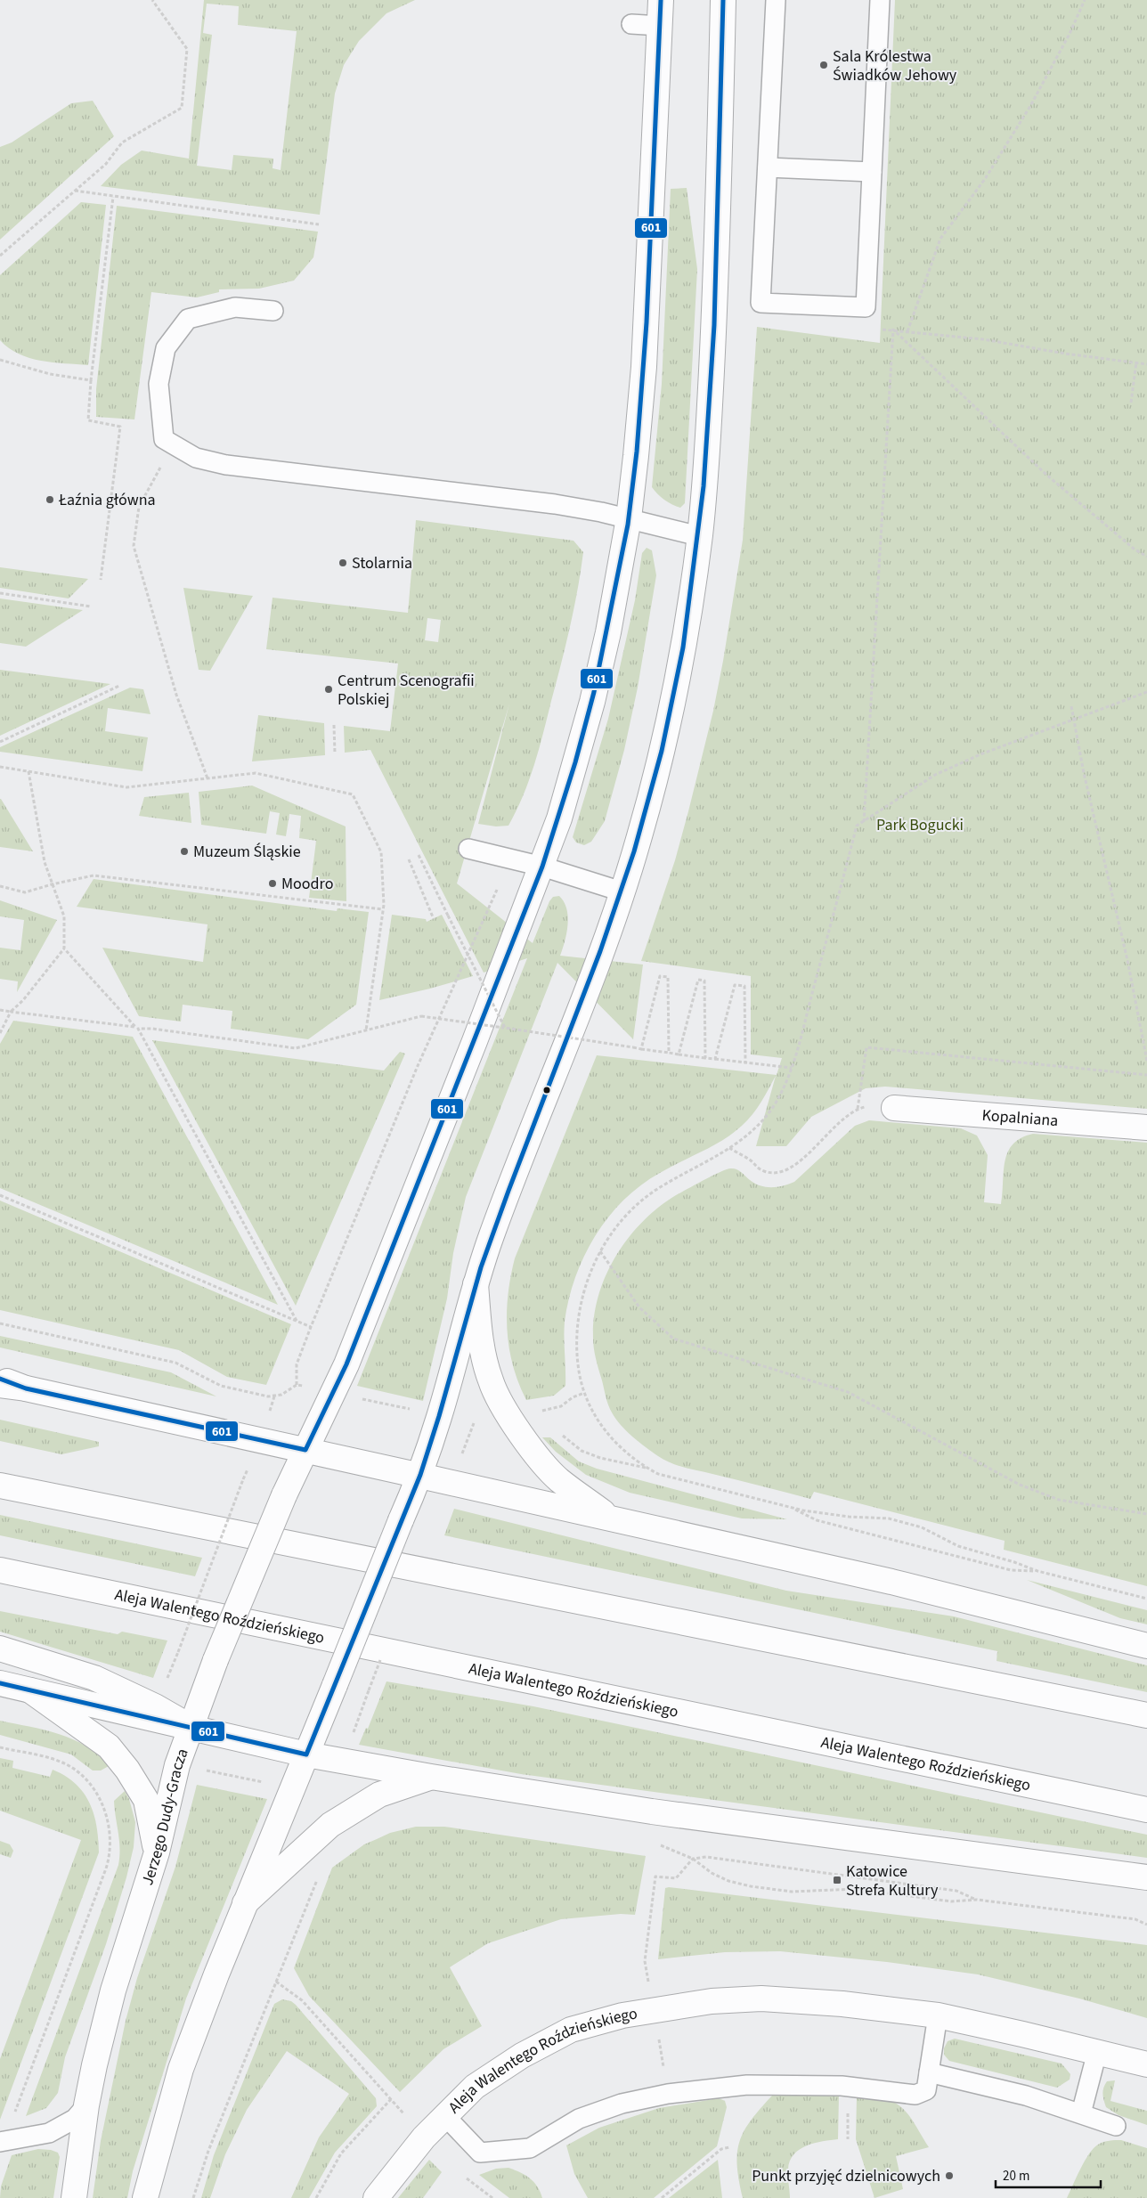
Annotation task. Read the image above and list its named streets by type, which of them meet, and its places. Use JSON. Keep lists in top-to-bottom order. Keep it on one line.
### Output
{"streets":{"street":["Kopalniana","Aleja Walentego Roździeńskiego","Jerzego Dudy-Gracza"]},"parks":["Park Bogucki"],"places":{"other":["Sala Królestwa Świadków Jehowy","Łaźnia główna","Stolarnia","Centrum Scenografii Polskiej","Muzeum Śląskie","Moodro","Punkt przyjęć dzielnicowych"],"transit":["Katowice Strefa Kultury"]},"lines":["transit line 601"],"scale_bar":"20 m"}
